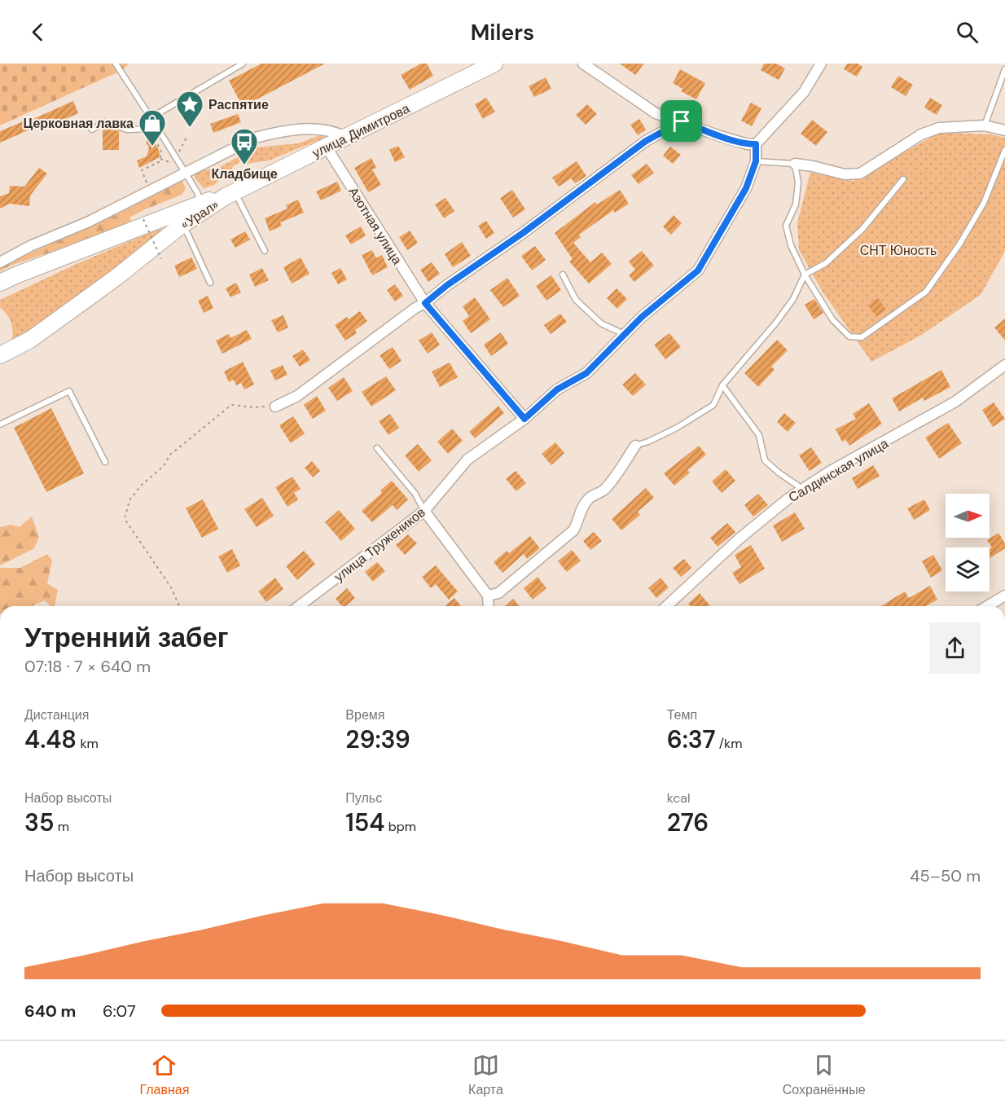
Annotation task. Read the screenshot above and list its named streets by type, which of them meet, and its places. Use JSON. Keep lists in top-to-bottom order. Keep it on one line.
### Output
{"streets":{"main road":["улица Димитрова","«Урал»"],"street":["Азотная улица","Салдинская улица","улица Тружеников"]},"crossings":[["улица Димитрова","«Урал»"],["улица Димитрова","Азотная улица"],["Азотная улица","улица Тружеников"]],"parks":["СНТ Юность"],"places":{"place":["Распятие"],"shop":["Церковная лавка"],"bus stop":["Кладбище"]},"north":"right","page":{"header":"Milers","heading":["Утренний забег","07:18 · 7 × 640 m"],"stats":[["Дистанция","4.48 km"],["Время","29:39"],["Темп","6:37 /km"],["Набор высоты","35 m"],["Пульс","154 bpm"],["kcal","276"]],"chart":["Набор высоты","45–50 m"],"list":[{"name":"640 m","note":"6:07"}],"tabs":["Главная","Карта","Сохранённые"]}}
